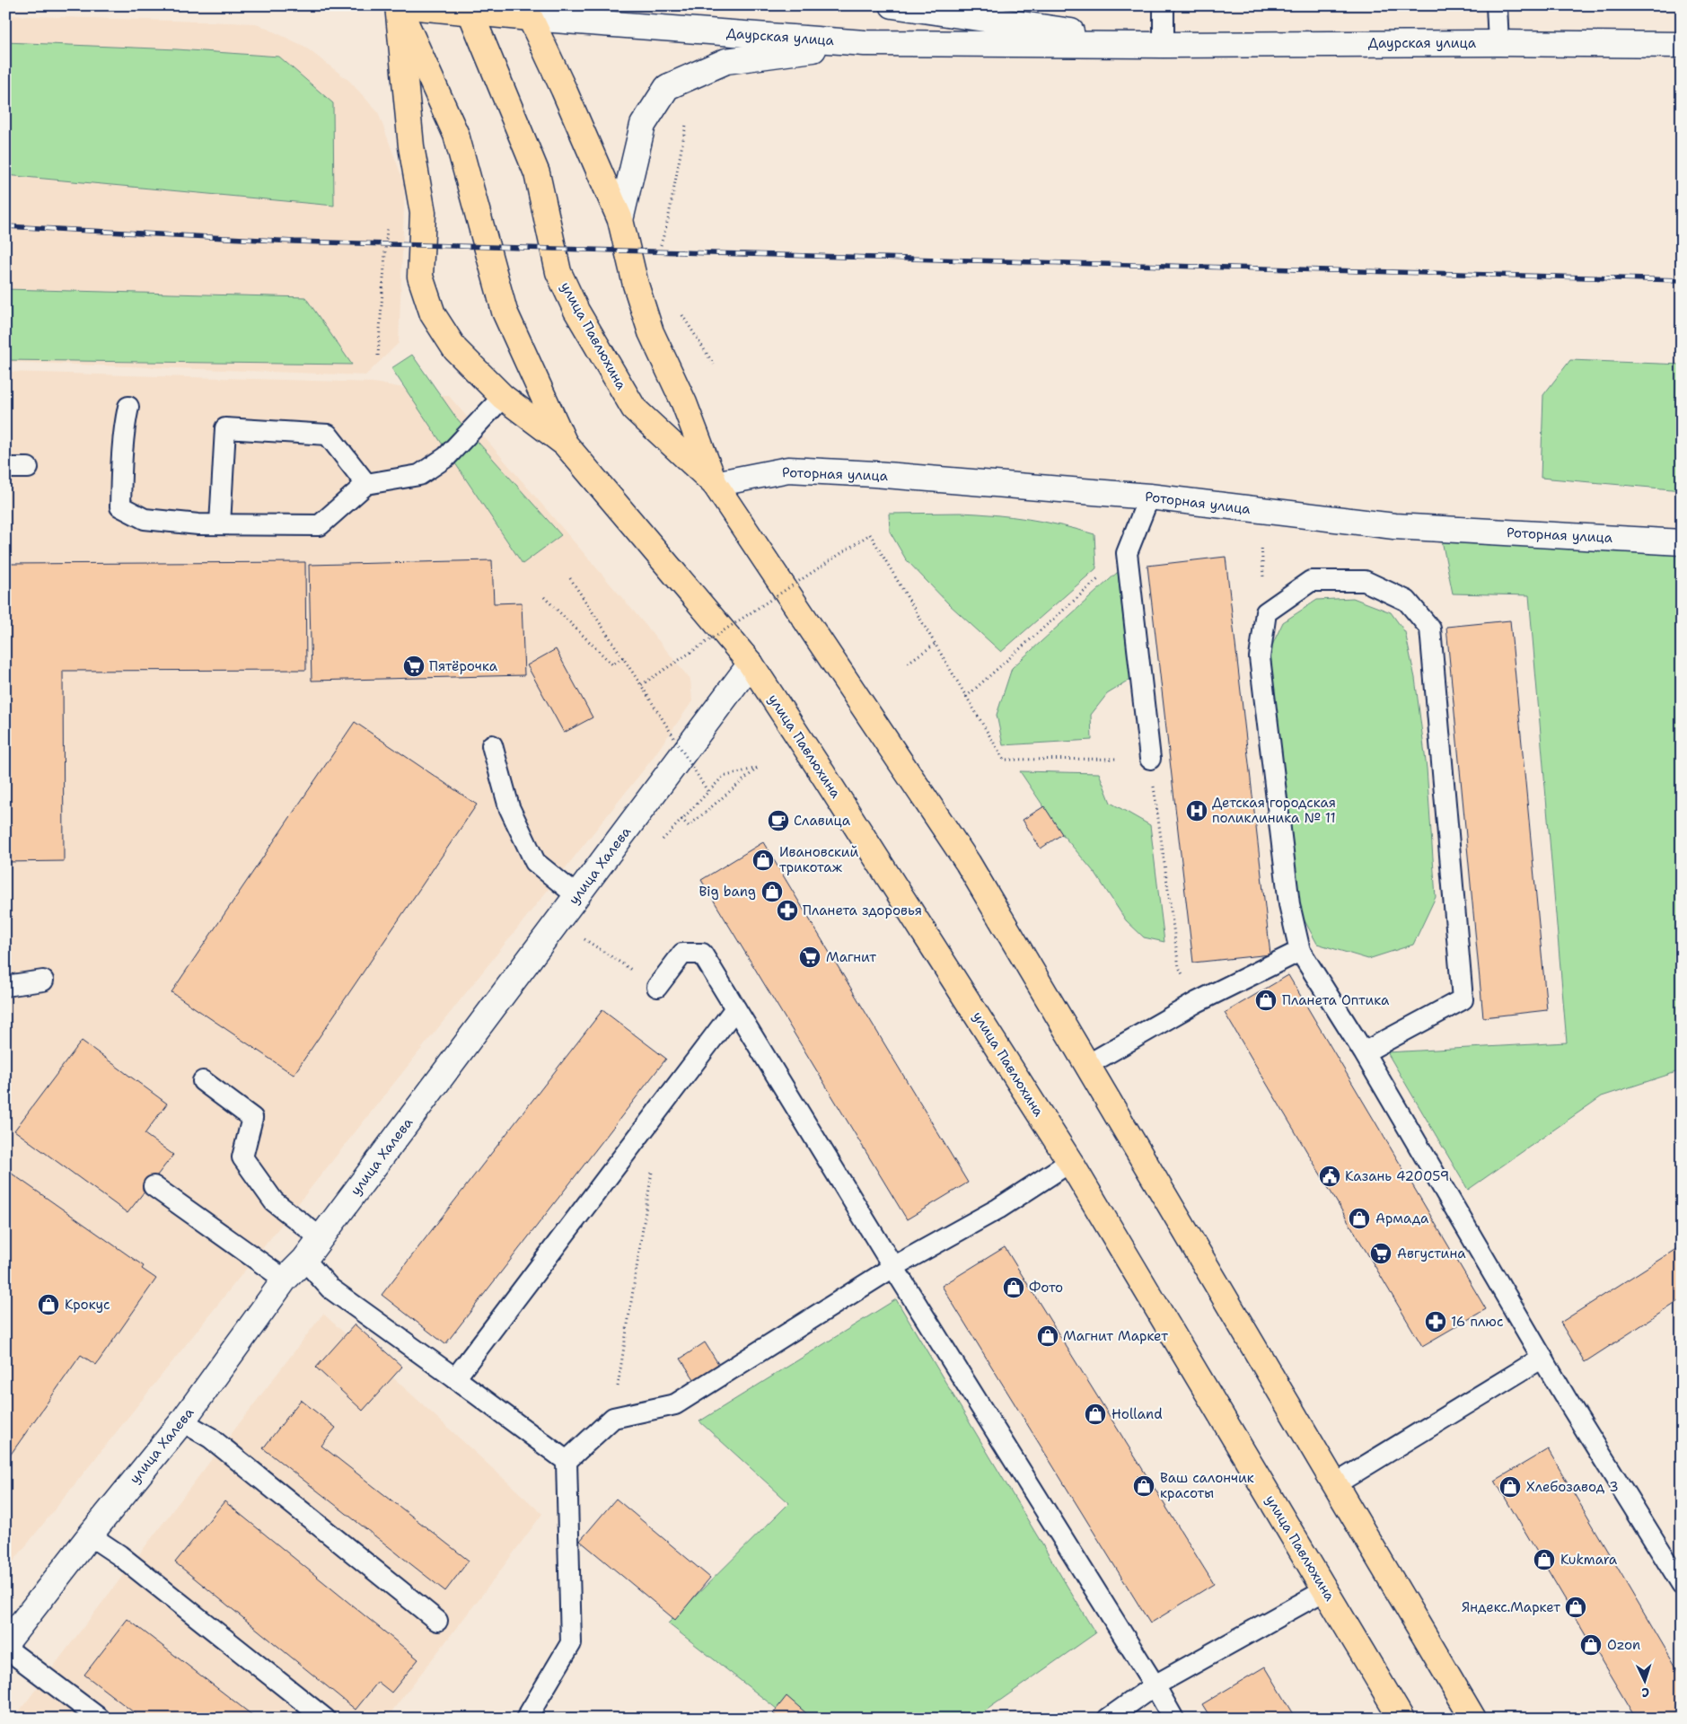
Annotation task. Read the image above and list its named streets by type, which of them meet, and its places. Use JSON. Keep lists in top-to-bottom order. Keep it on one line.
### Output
{"streets":{"main road":["Даурская улица","улица Павлюхина"],"street":["Роторная улица","улица Халева"]},"crossings":[["Даурская улица","улица Павлюхина"],["улица Павлюхина","Роторная улица"],["улица Павлюхина","улица Халева"]],"places":{"supermarket":["Пятёрочка","Магнит","Августина"],"hospital":["Детская городская поликлиника № 11"],"cafe":["Славица"],"shop":["Ивановский трикотаж","Big bang","Планета Оптика","Армада","Фото","Крокус","Магнит Маркет","Holland","Ваш салончик красоты","Хлебозавод 3","Kukmara","Яндекс.Маркет","Ozon"],"pharmacy":["Планета здоровья","16 плюс"],"public building":["Казань 420059"]},"north":"bottom"}
